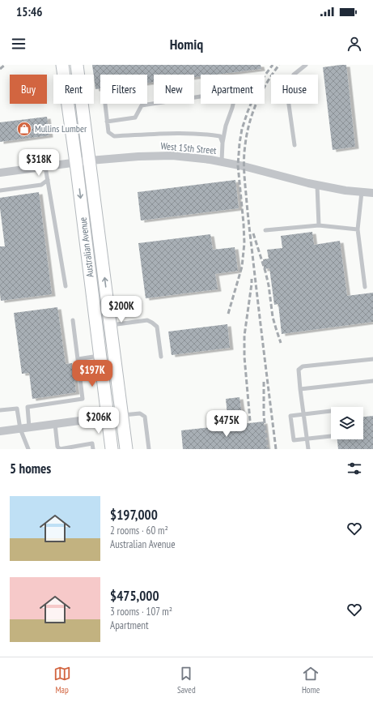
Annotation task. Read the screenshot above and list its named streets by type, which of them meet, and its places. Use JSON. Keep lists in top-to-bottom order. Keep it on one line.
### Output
{"streets":{"main road":["Australian Avenue"],"street":["West 15th Street"]},"crossings":[["West 15th Street","Australian Avenue"]],"places":{"shop":["Mullins Lumber"]},"page":{"status":"15:46","header":"Homiq","chip":["Buy","Rent","Filters","New","Apartment","House"],"price":["$318K","$200K","$197K","$206K","$475K"],"heading":"5 homes","list":[{"name":"$197,000","note":"2 rooms · 60 m² · Australian Avenue"},{"name":"$475,000","note":"3 rooms · 107 m² · Apartment"}],"tabs":["Map","Saved","Home"]}}
